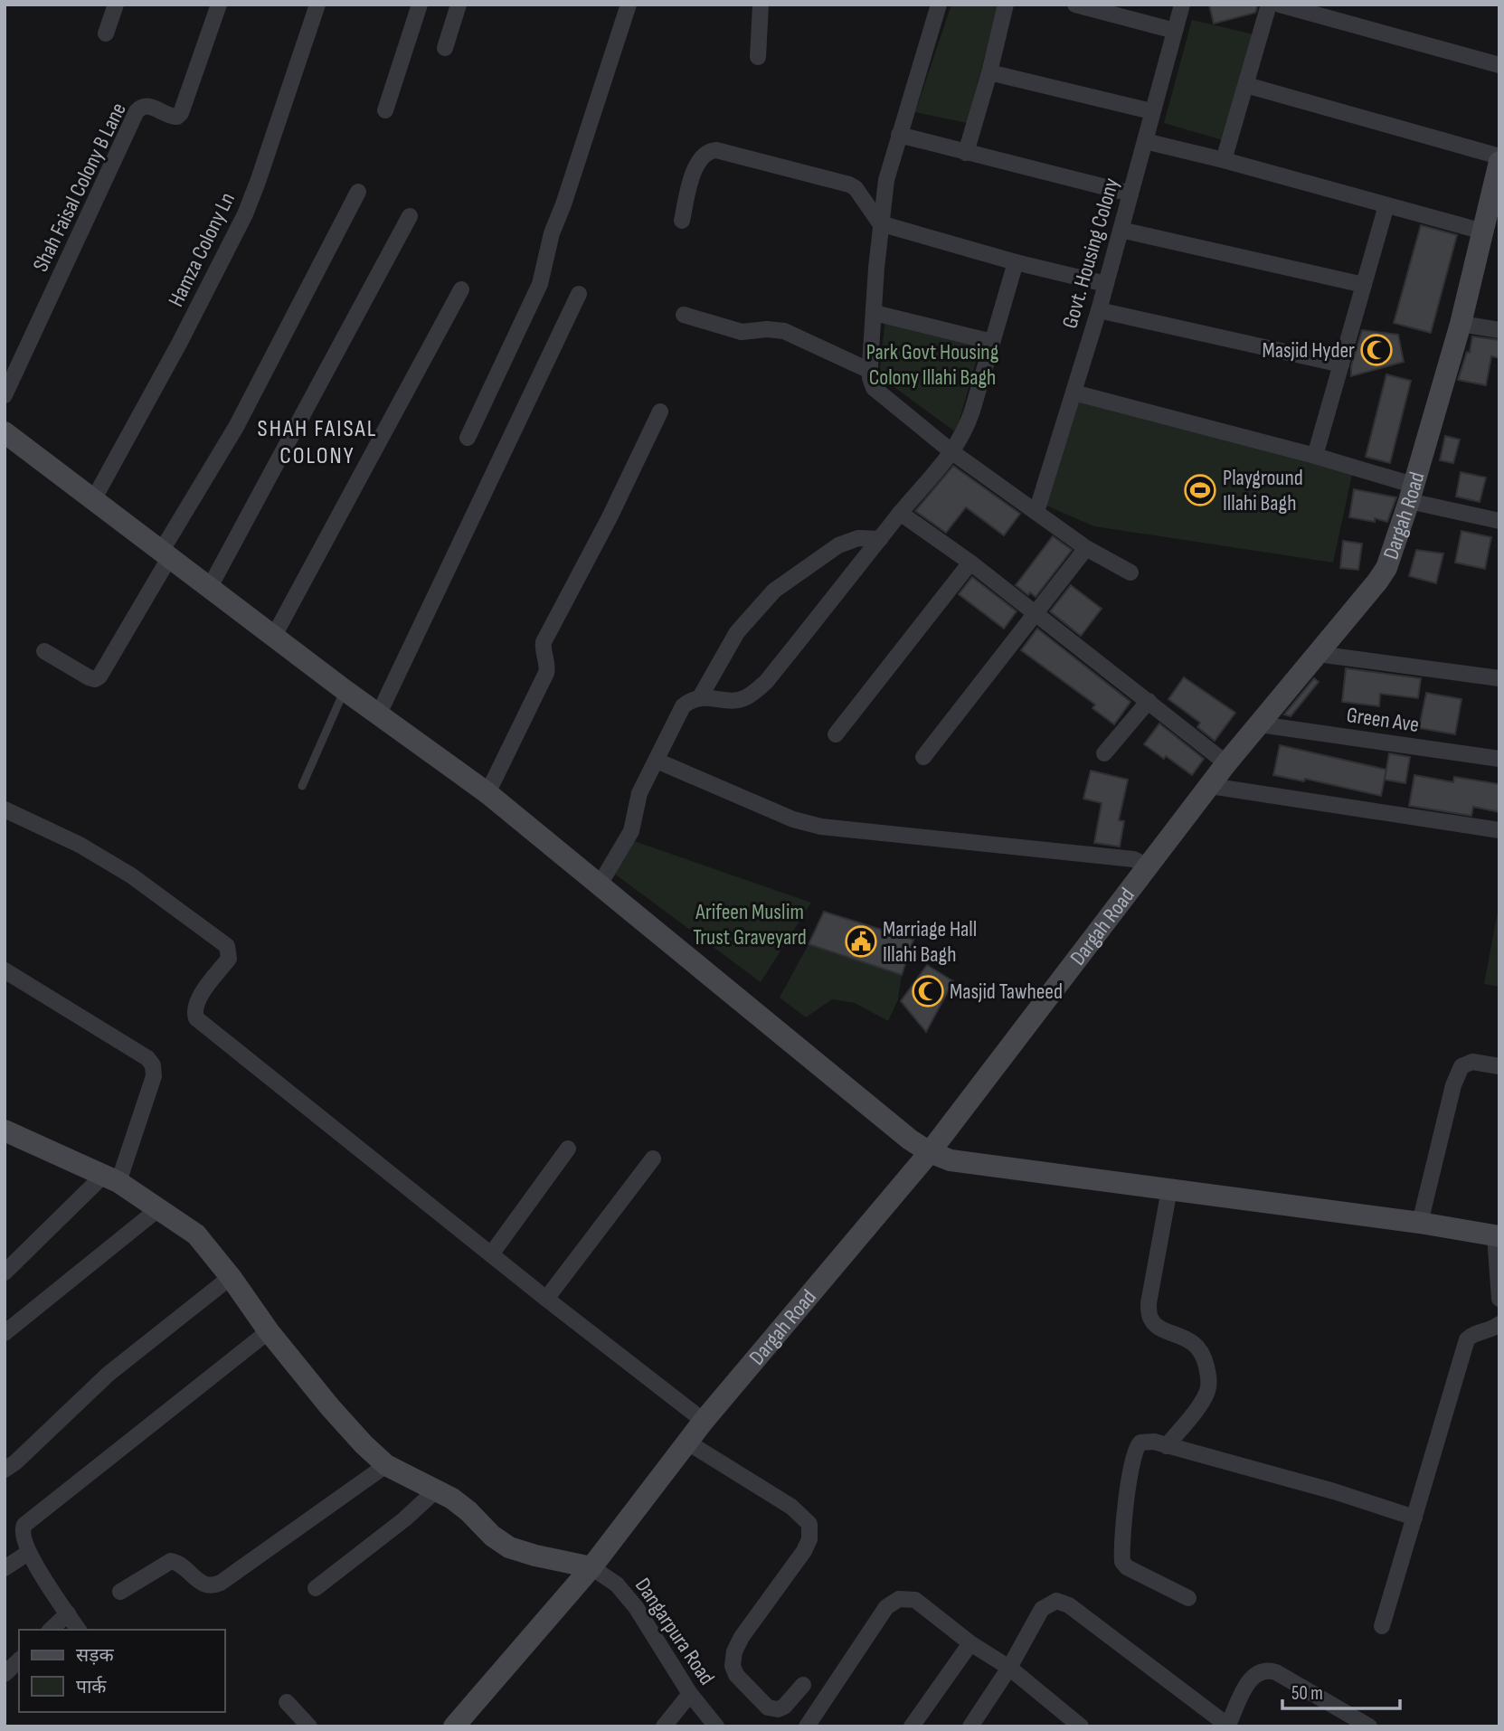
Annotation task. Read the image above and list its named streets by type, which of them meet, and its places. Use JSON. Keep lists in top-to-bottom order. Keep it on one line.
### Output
{"streets":{"street":["Shah Faisal Colony B Lane","Hamza Colony Ln","Govt. Housing Colony","Dargah Road","Green Ave","Dangarpura Road"]},"crossings":[["Dargah Road","Green Ave"],["Dargah Road","Dangarpura Road"]],"districts":["SHAH FAISAL COLONY"],"parks":["Park Govt Housing Colony Illahi Bagh","Arifeen Muslim Trust Graveyard"],"places":{"mosque":["Masjid Hyder","Masjid Tawheed"],"sports":["Playground Illahi Bagh"],"public building":["Marriage Hall Illahi Bagh"]},"legend":["सड़क","पार्क"],"scale_bar":"50 m"}
